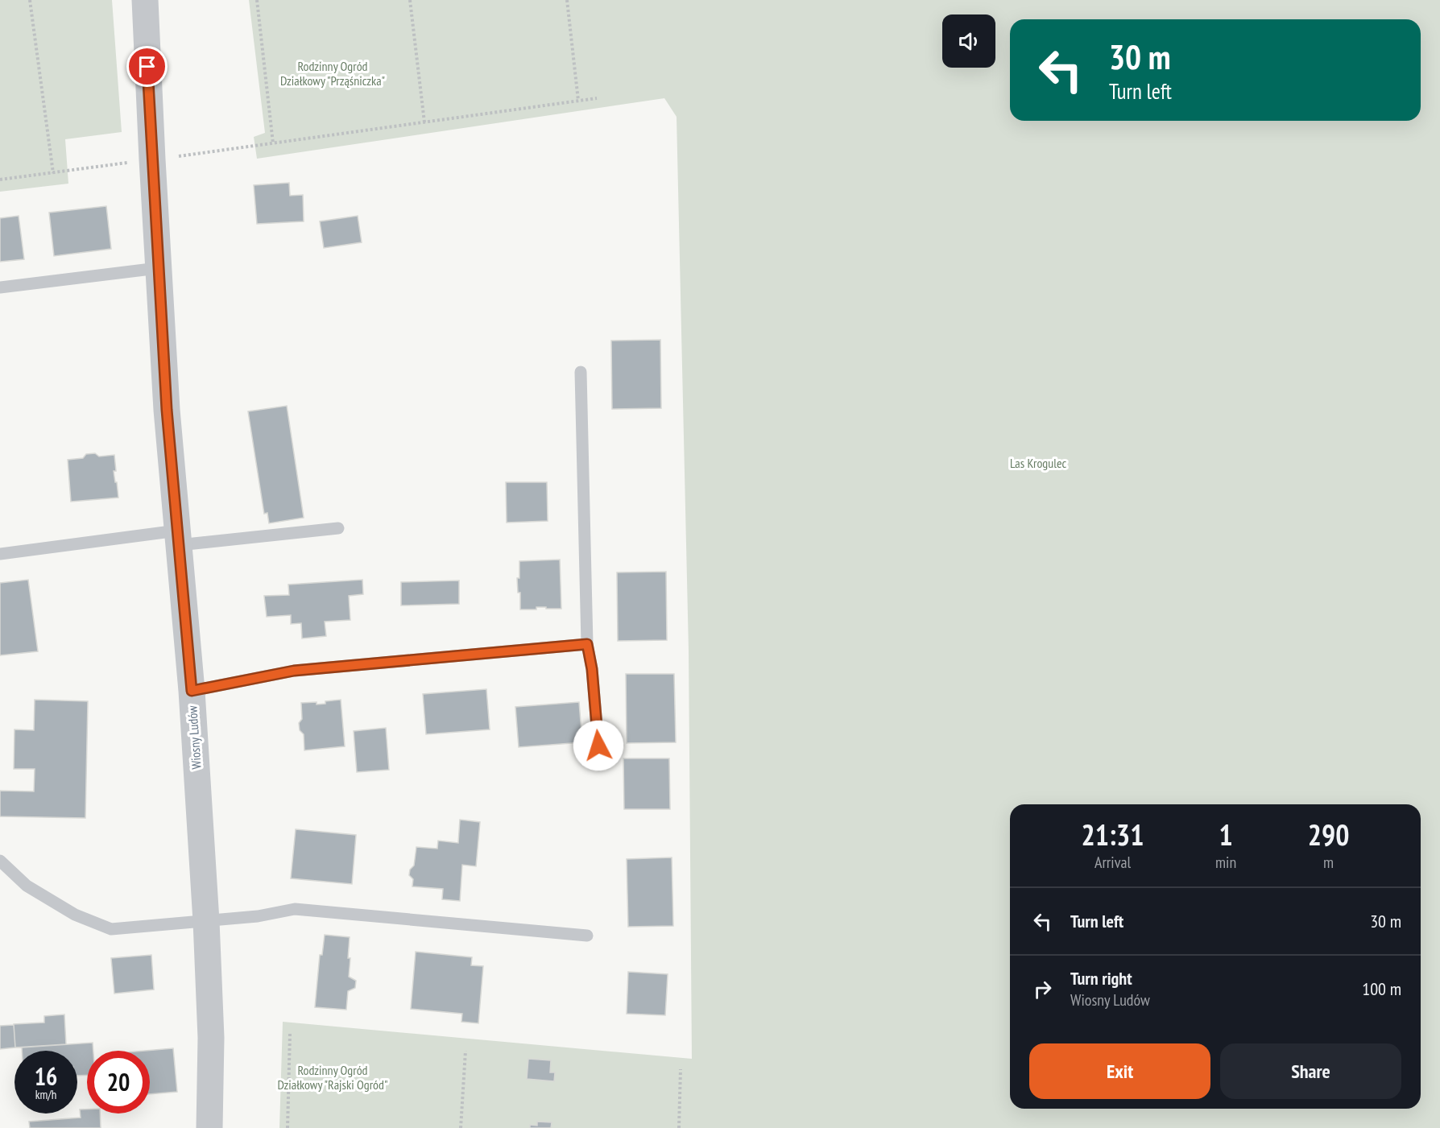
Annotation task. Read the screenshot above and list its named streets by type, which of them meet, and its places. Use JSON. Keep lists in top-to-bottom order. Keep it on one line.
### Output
{"streets":{"street":["Wiosny Ludów"]},"parks":["Rodzinny Ogród Działkowy \"Prząśniczka\"","Las Krogulec","Rodzinny Ogród Działkowy \"Rajski Ogród\""],"page":{"turn":["30 m","Turn left"],"eta":["21:31","Arrival","1","min","290","m"],"list":[{"name":"Turn left","value":"30 m"},{"name":"Turn right","note":"Wiosny Ludów","value":"100 m"}],"buttons":["Exit","Share"],"speed":"16 km/h","limit":"20"}}
